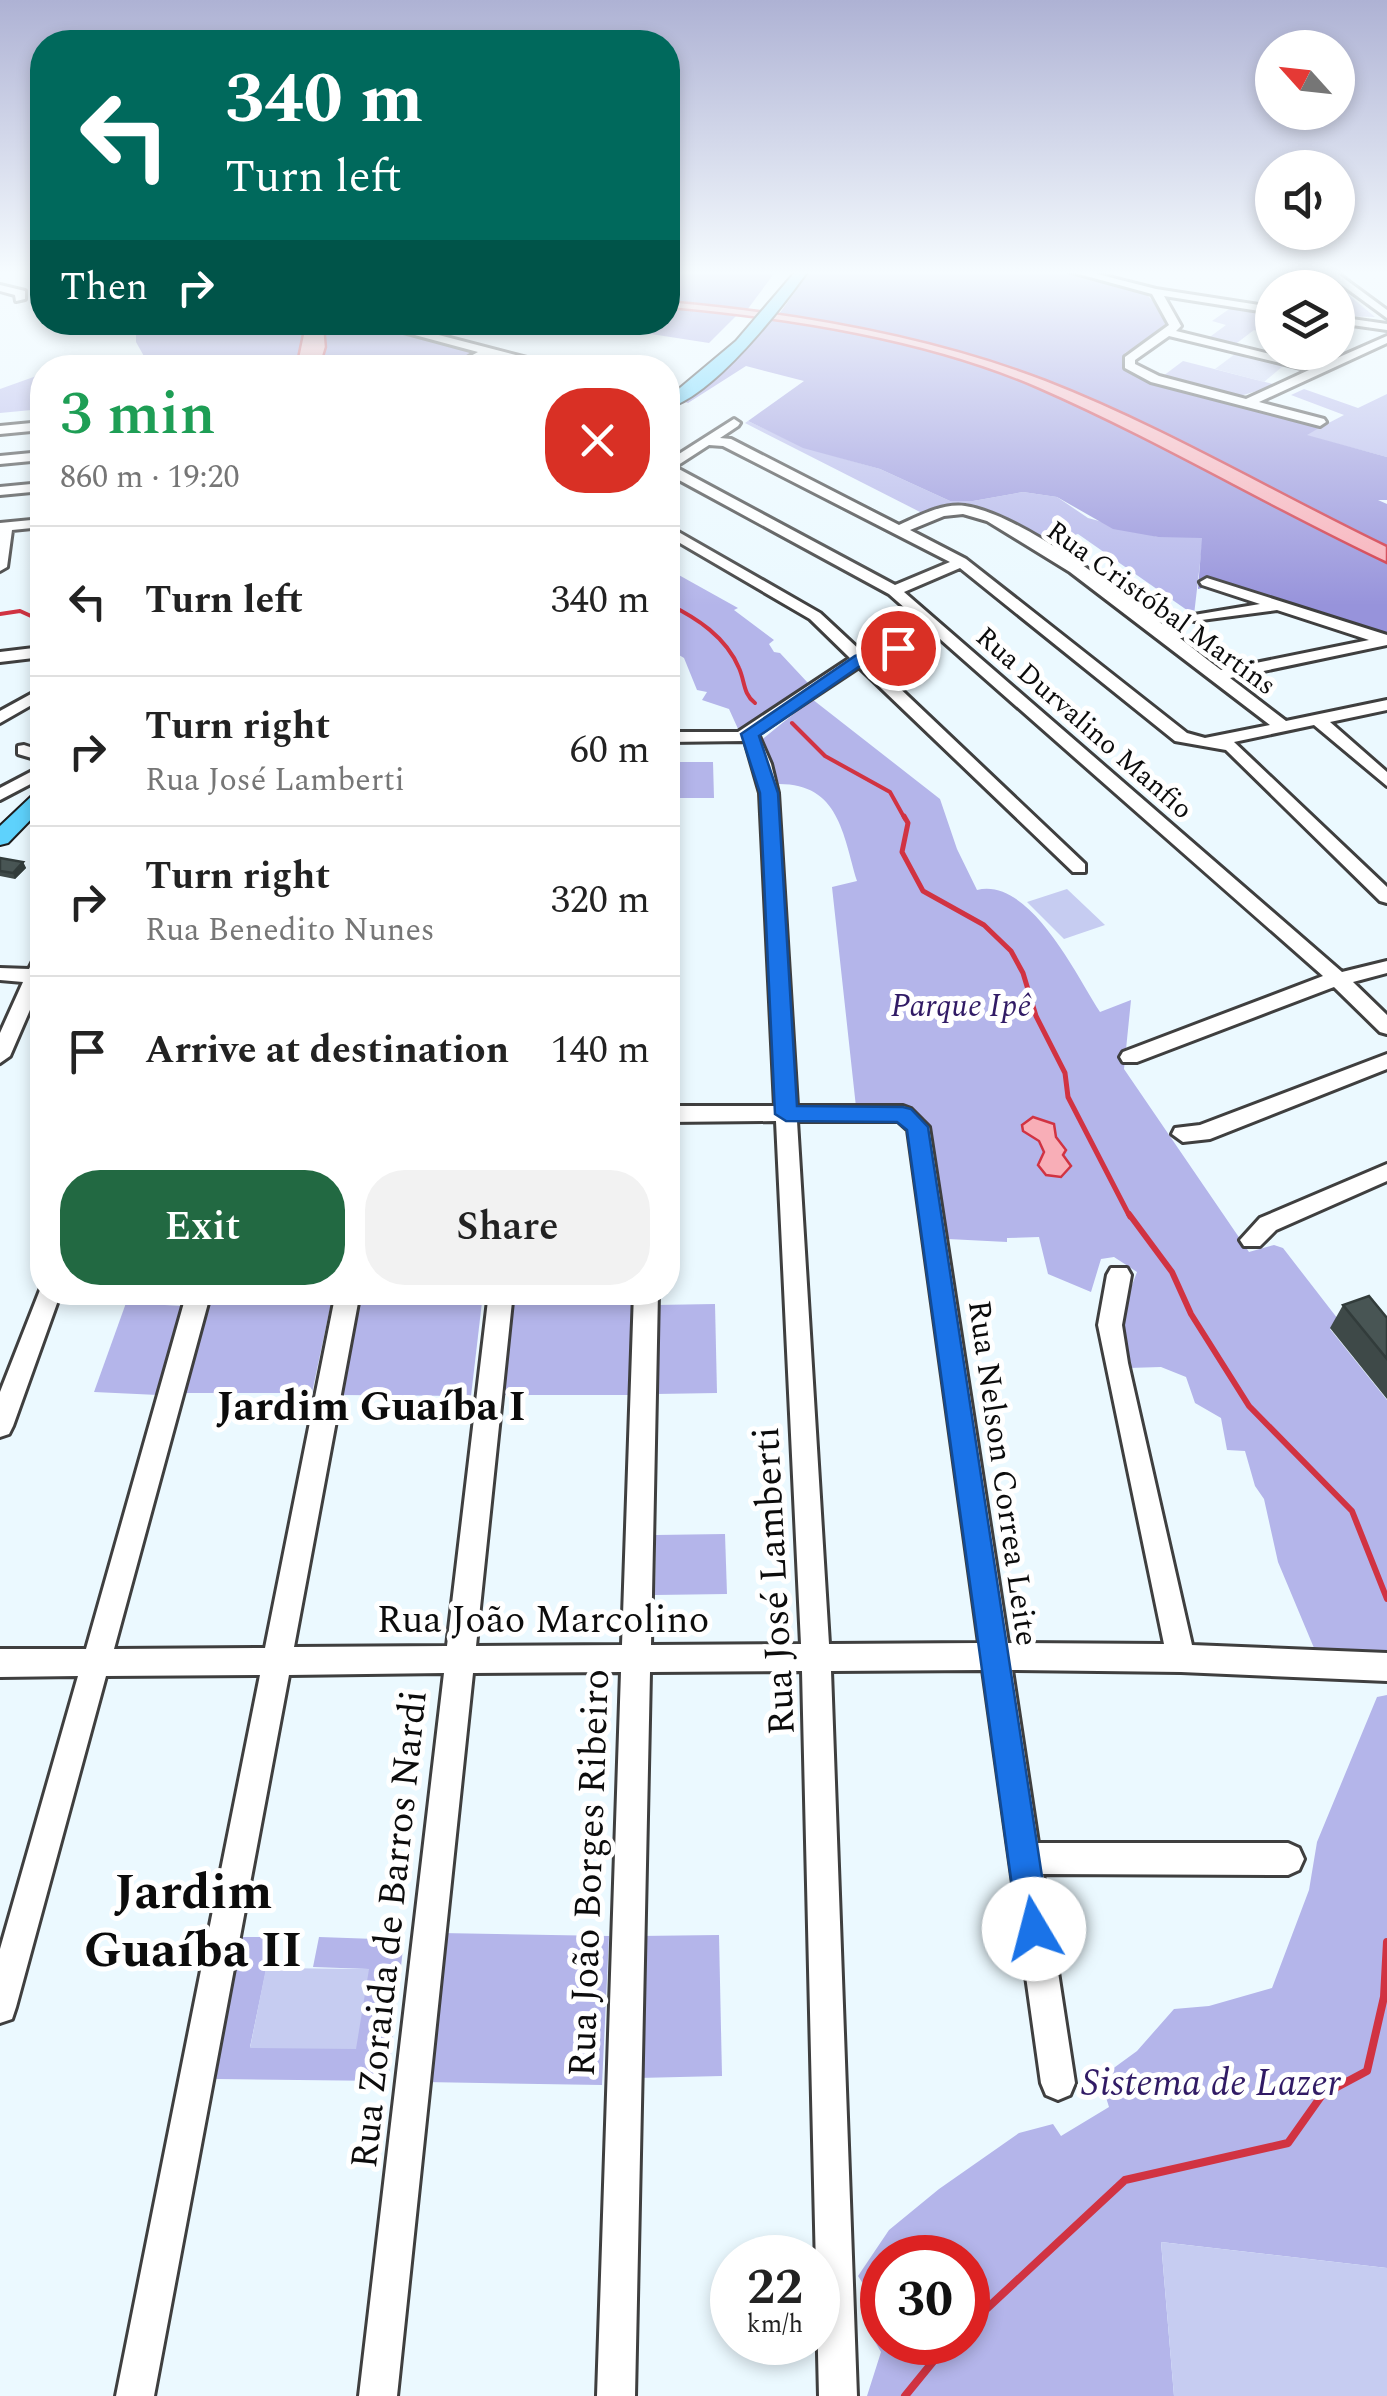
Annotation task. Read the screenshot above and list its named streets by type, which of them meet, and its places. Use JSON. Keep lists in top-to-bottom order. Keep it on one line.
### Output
{"streets":{"street":["Rua Cristóbal Martins","Rua Durvalino Manfio","Rua Nelson Correa Leite","Rua José Lamberti","Rua João Marcolino","Rua João Borges Ribeiro","Rua Zoraida de Barros Nardi"]},"crossings":[["Rua Nelson Correa Leite","Rua José Lamberti"],["Rua Nelson Correa Leite","Rua João Marcolino"],["Rua José Lamberti","Rua João Marcolino"],["Rua João Marcolino","Rua João Borges Ribeiro"],["Rua João Marcolino","Rua Zoraida de Barros Nardi"]],"districts":["Jardim Guaíba I","Jardim Guaíba II"],"parks":["Parque Ipê","Sistema de Lazer"],"north":"top left","page":{"turn":["340 m","Turn left"],"then":"Then","heading":["3 min","860 m · 19:20"],"list":[{"name":"Turn left","value":"340 m"},{"name":"Turn right","note":"Rua José Lamberti","value":"60 m"},{"name":"Turn right","note":"Rua Benedito Nunes","value":"320 m"},{"name":"Arrive at destination","value":"140 m"}],"buttons":["Exit","Share"],"speed":"22 km/h","limit":"30"}}
